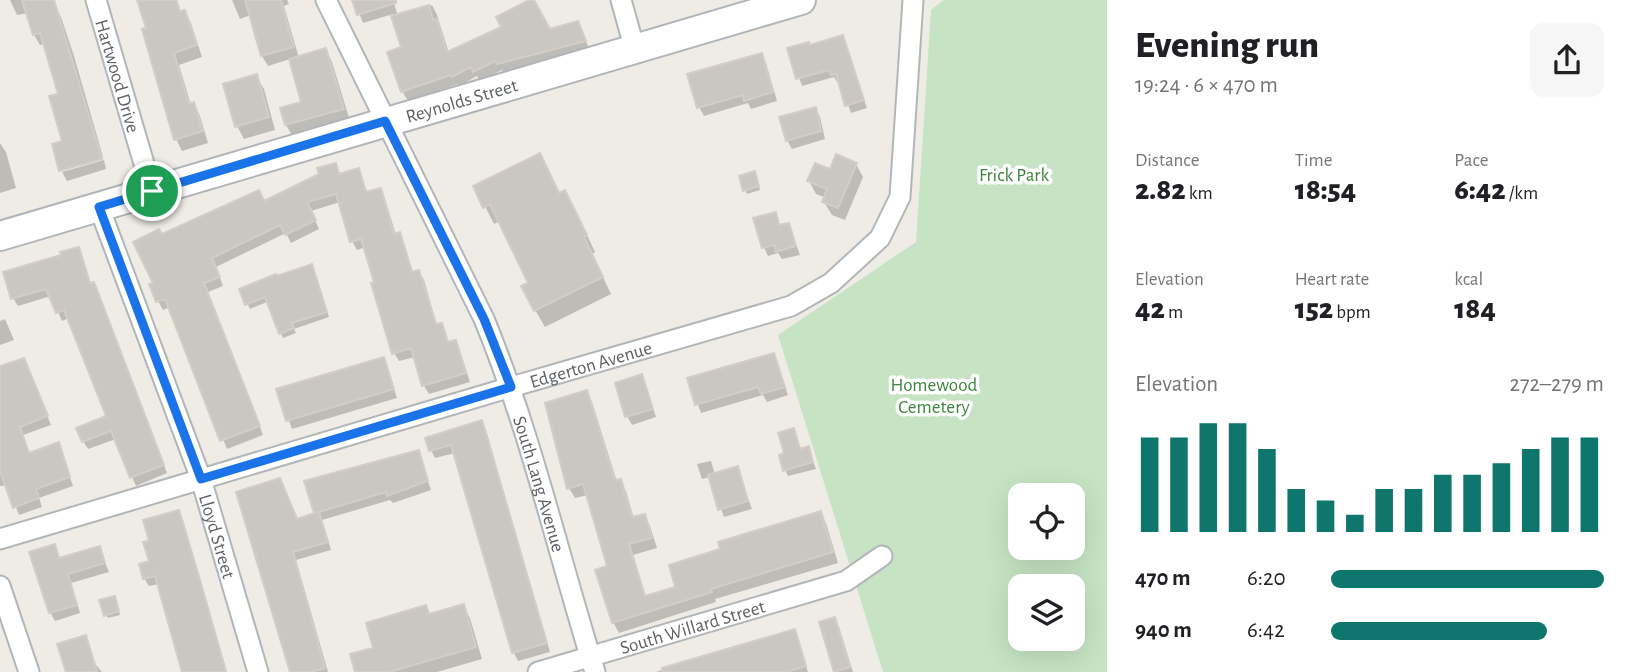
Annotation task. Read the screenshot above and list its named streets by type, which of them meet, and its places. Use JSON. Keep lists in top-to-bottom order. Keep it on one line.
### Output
{"streets":{"street":["Hartwood Drive","Reynolds Street","Edgerton Avenue","South Lang Avenue","Lloyd Street","South Willard Street"]},"crossings":[["Hartwood Drive","Reynolds Street"],["Reynolds Street","South Lang Avenue"],["Reynolds Street","Lloyd Street"],["Edgerton Avenue","South Lang Avenue"],["Edgerton Avenue","Lloyd Street"],["South Lang Avenue","South Willard Street"]],"parks":["Frick Park","Homewood Cemetery"],"page":{"heading":["Evening run","19:24 · 6 × 470 m"],"stats":[["Distance","2.82 km"],["Time","18:54"],["Pace","6:42 /km"],["Elevation","42 m"],["Heart rate","152 bpm"],["kcal","184"]],"chart":["Elevation","272–279 m"],"list":[{"name":"470 m","note":"6:20"},{"name":"940 m","note":"6:42"}]}}
